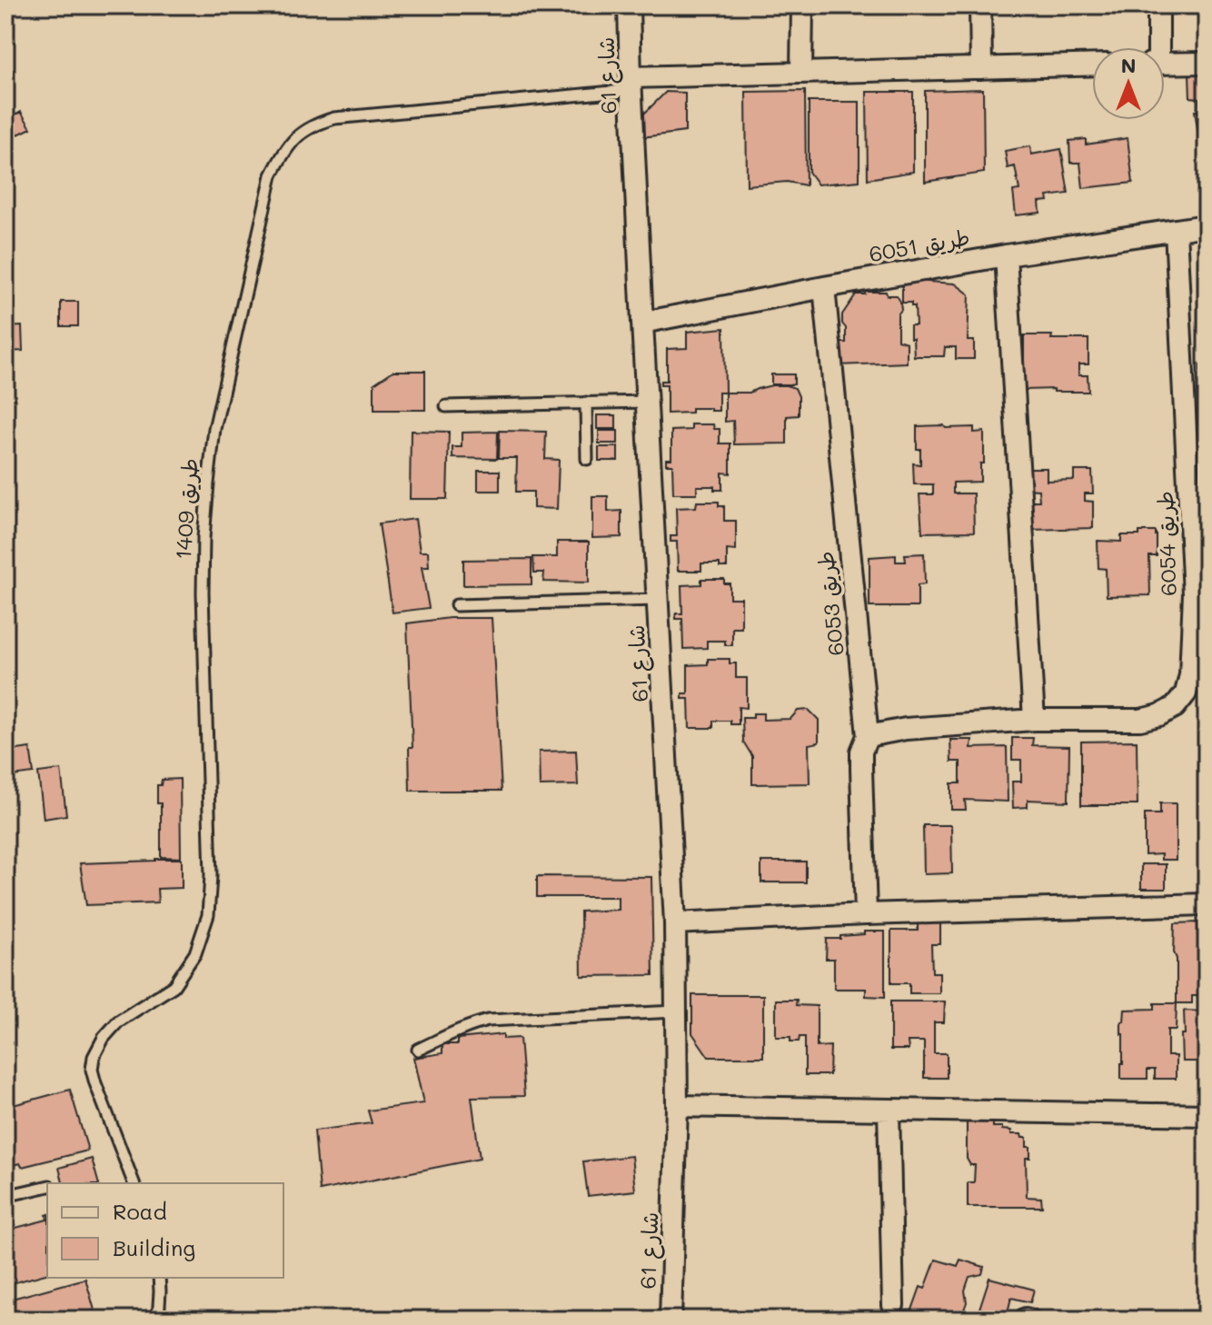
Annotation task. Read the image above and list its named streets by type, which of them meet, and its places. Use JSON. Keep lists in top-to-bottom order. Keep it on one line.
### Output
{"streets":{"street":["شارع 61","طريق 6051","طريق 6054","طريق 6053"],"lane":["طريق 1409"]},"crossings":[["شارع 61","طريق 6051"],["شارع 61","طريق 1409"],["طريق 6051","طريق 6054"],["طريق 6051","طريق 6053"],["طريق 6054","طريق 6053"]],"legend":["Road","Building"],"north":"top"}
